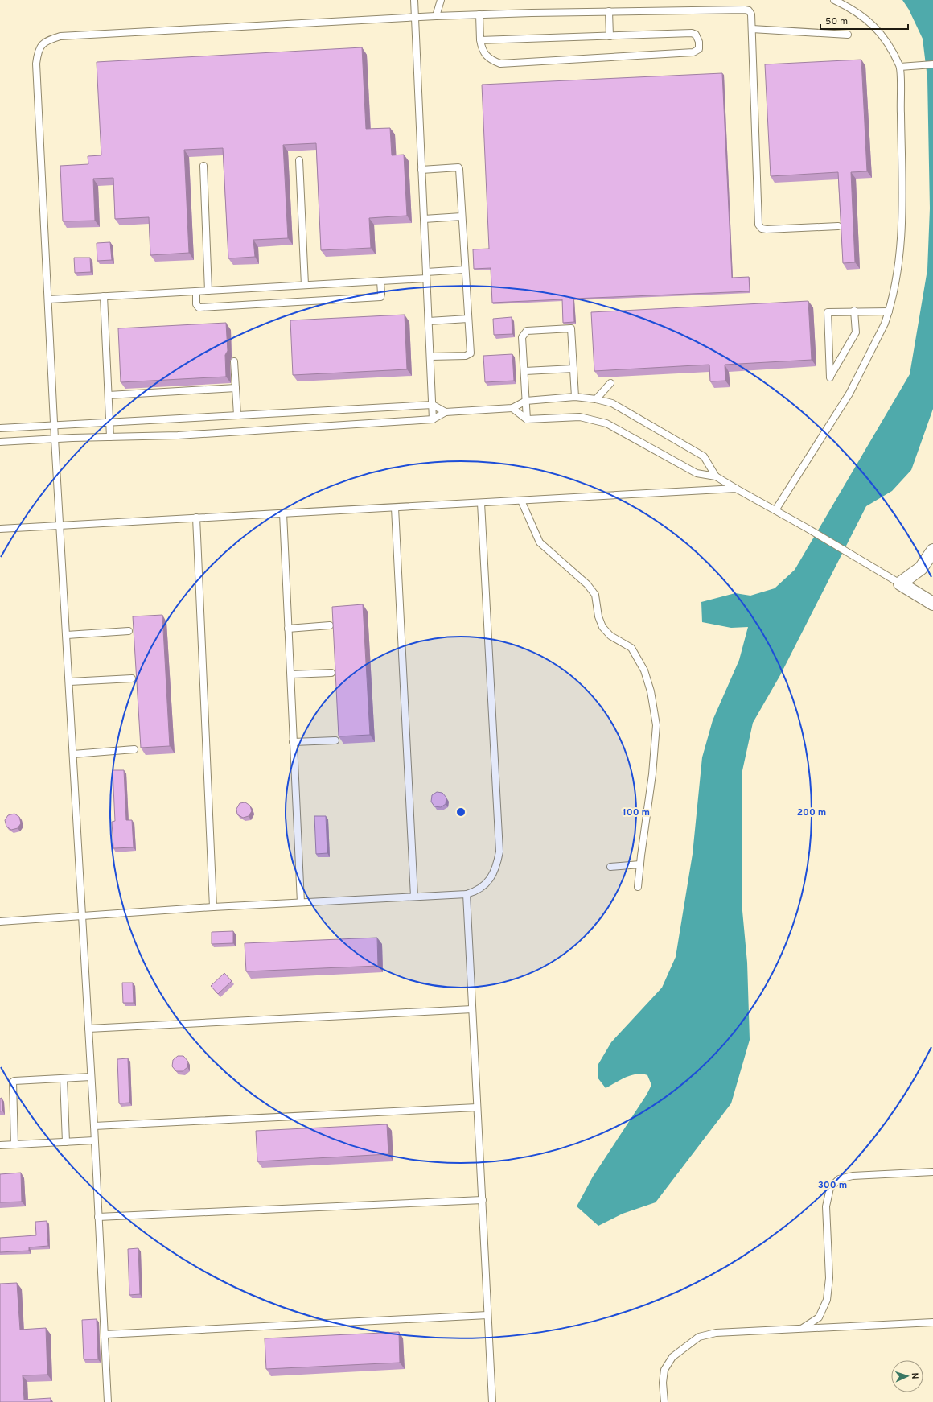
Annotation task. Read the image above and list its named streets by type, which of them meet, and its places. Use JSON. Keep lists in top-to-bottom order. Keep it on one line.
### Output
{"scale_bar":"50 m","north":"right","rings":["100 m","200 m","300 m"]}
